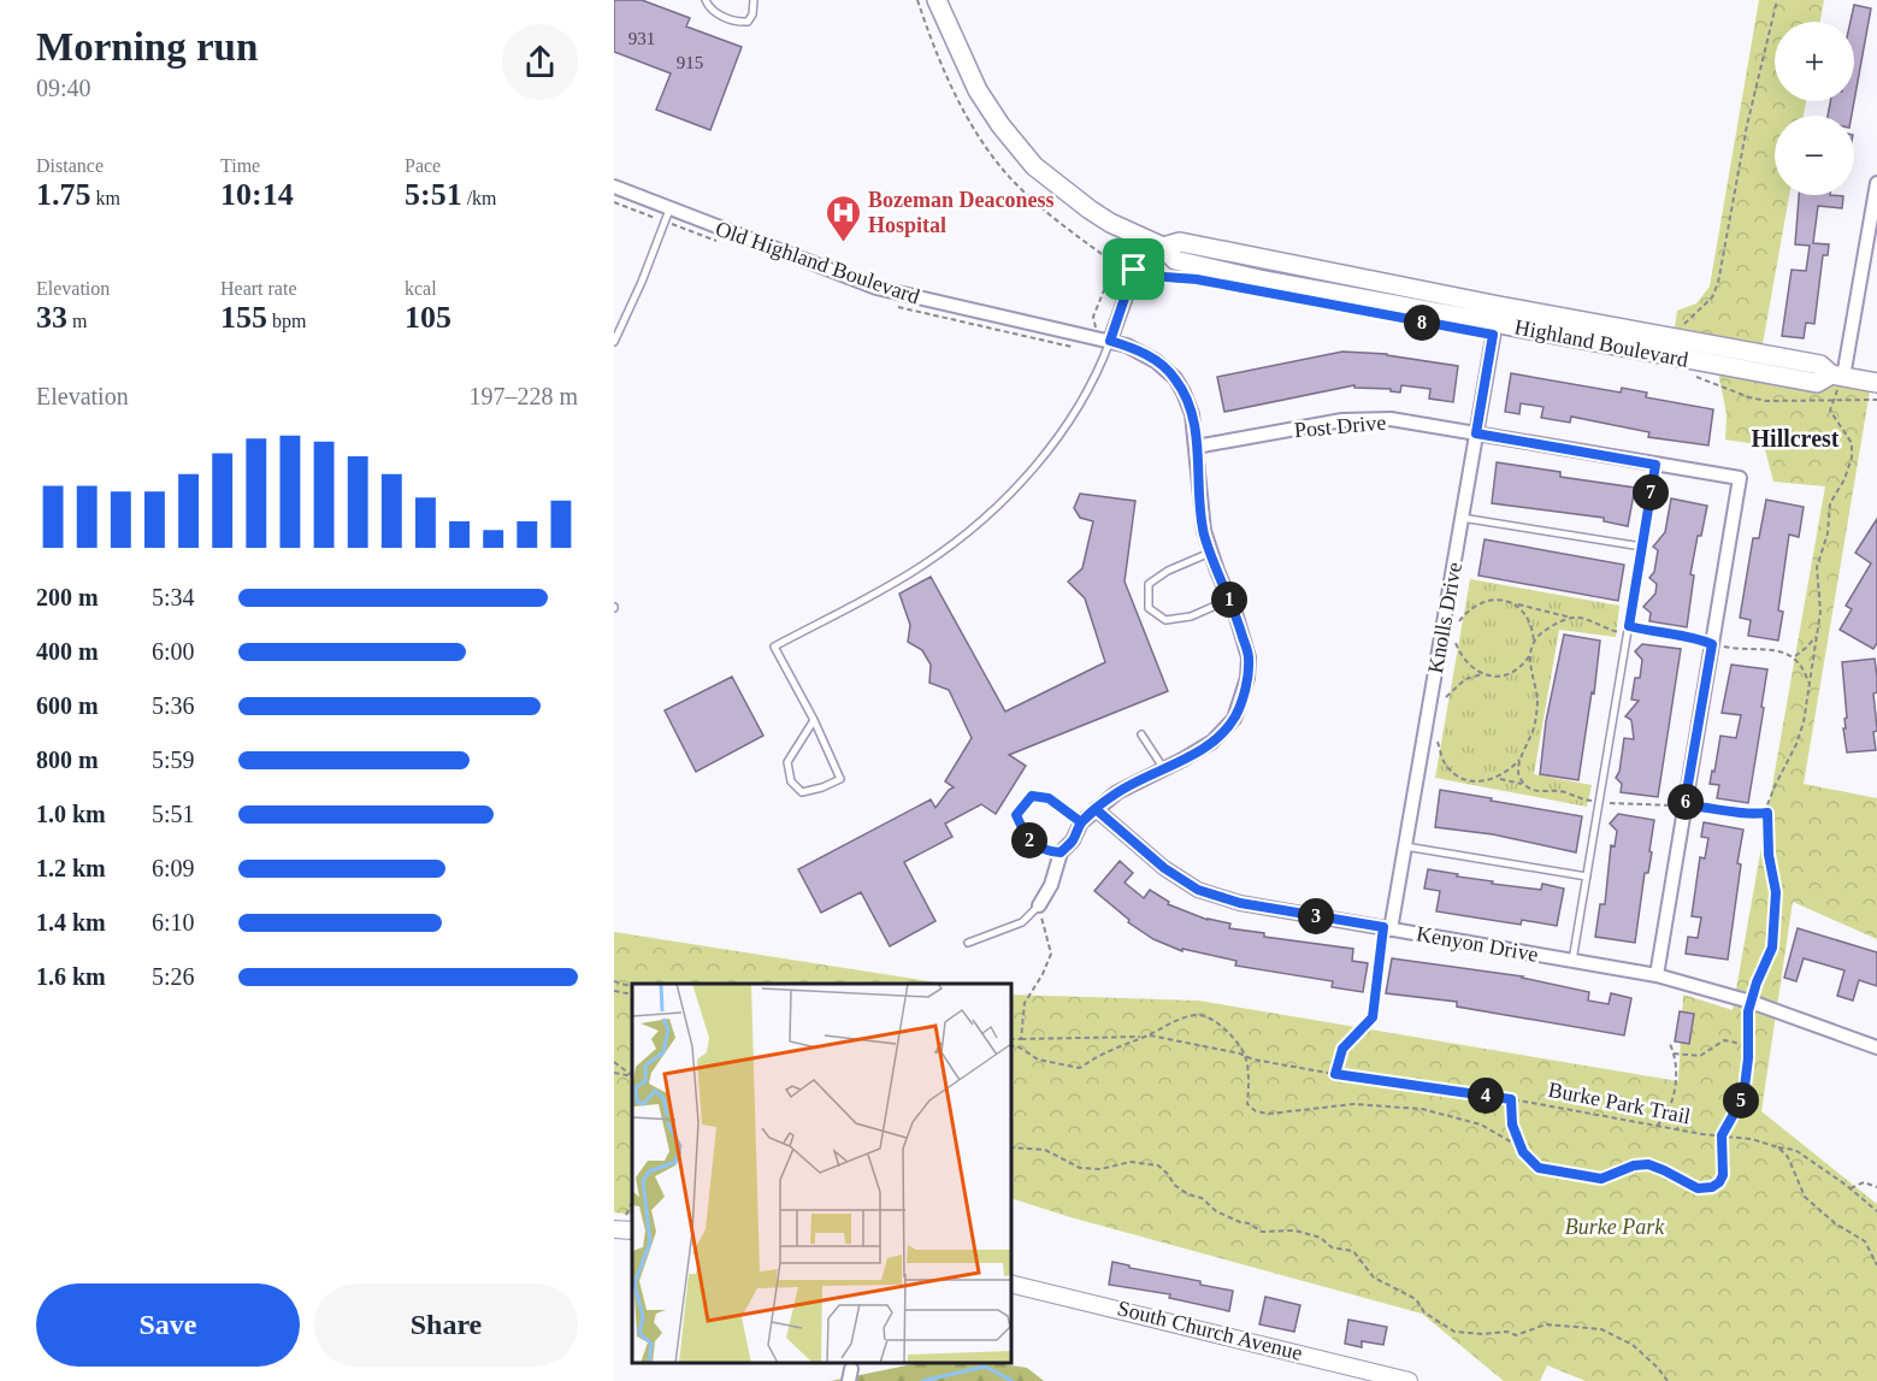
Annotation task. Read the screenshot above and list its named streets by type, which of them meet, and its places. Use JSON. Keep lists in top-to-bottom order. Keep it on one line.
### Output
{"streets":{"main road":["Highland Boulevard"],"street":["Old Highland Boulevard","Post Drive","Knolls Drive","Kenyon Drive","South Church Avenue"],"path":["Burke Park Trail"]},"crossings":[["Old Highland Boulevard","Post Drive"],["Old Highland Boulevard","Kenyon Drive"],["Highland Boulevard","Knolls Drive"],["Post Drive","Knolls Drive"],["Knolls Drive","Kenyon Drive"]],"districts":["Hillcrest"],"parks":["Burke Park"],"places":{"hospital":["Bozeman Deaconess Hospital"]},"house_numbers":["931","915"],"page":{"heading":["Morning run","09:40"],"map_buttons":["+","−"],"stats":[["Distance","1.75 km"],["Time","10:14"],["Pace","5:51 /km"],["Elevation","33 m"],["Heart rate","155 bpm"],["kcal","105"]],"pins":["8","7","1","6","2","3","4","5"],"chart":["Elevation","197–228 m"],"list":[{"name":"200 m","note":"5:34"},{"name":"400 m","note":"6:00"},{"name":"600 m","note":"5:36"},{"name":"800 m","note":"5:59"},{"name":"1.0 km","note":"5:51"},{"name":"1.2 km","note":"6:09"},{"name":"1.4 km","note":"6:10"},{"name":"1.6 km","note":"5:26"}],"buttons":["Save","Share"]}}
